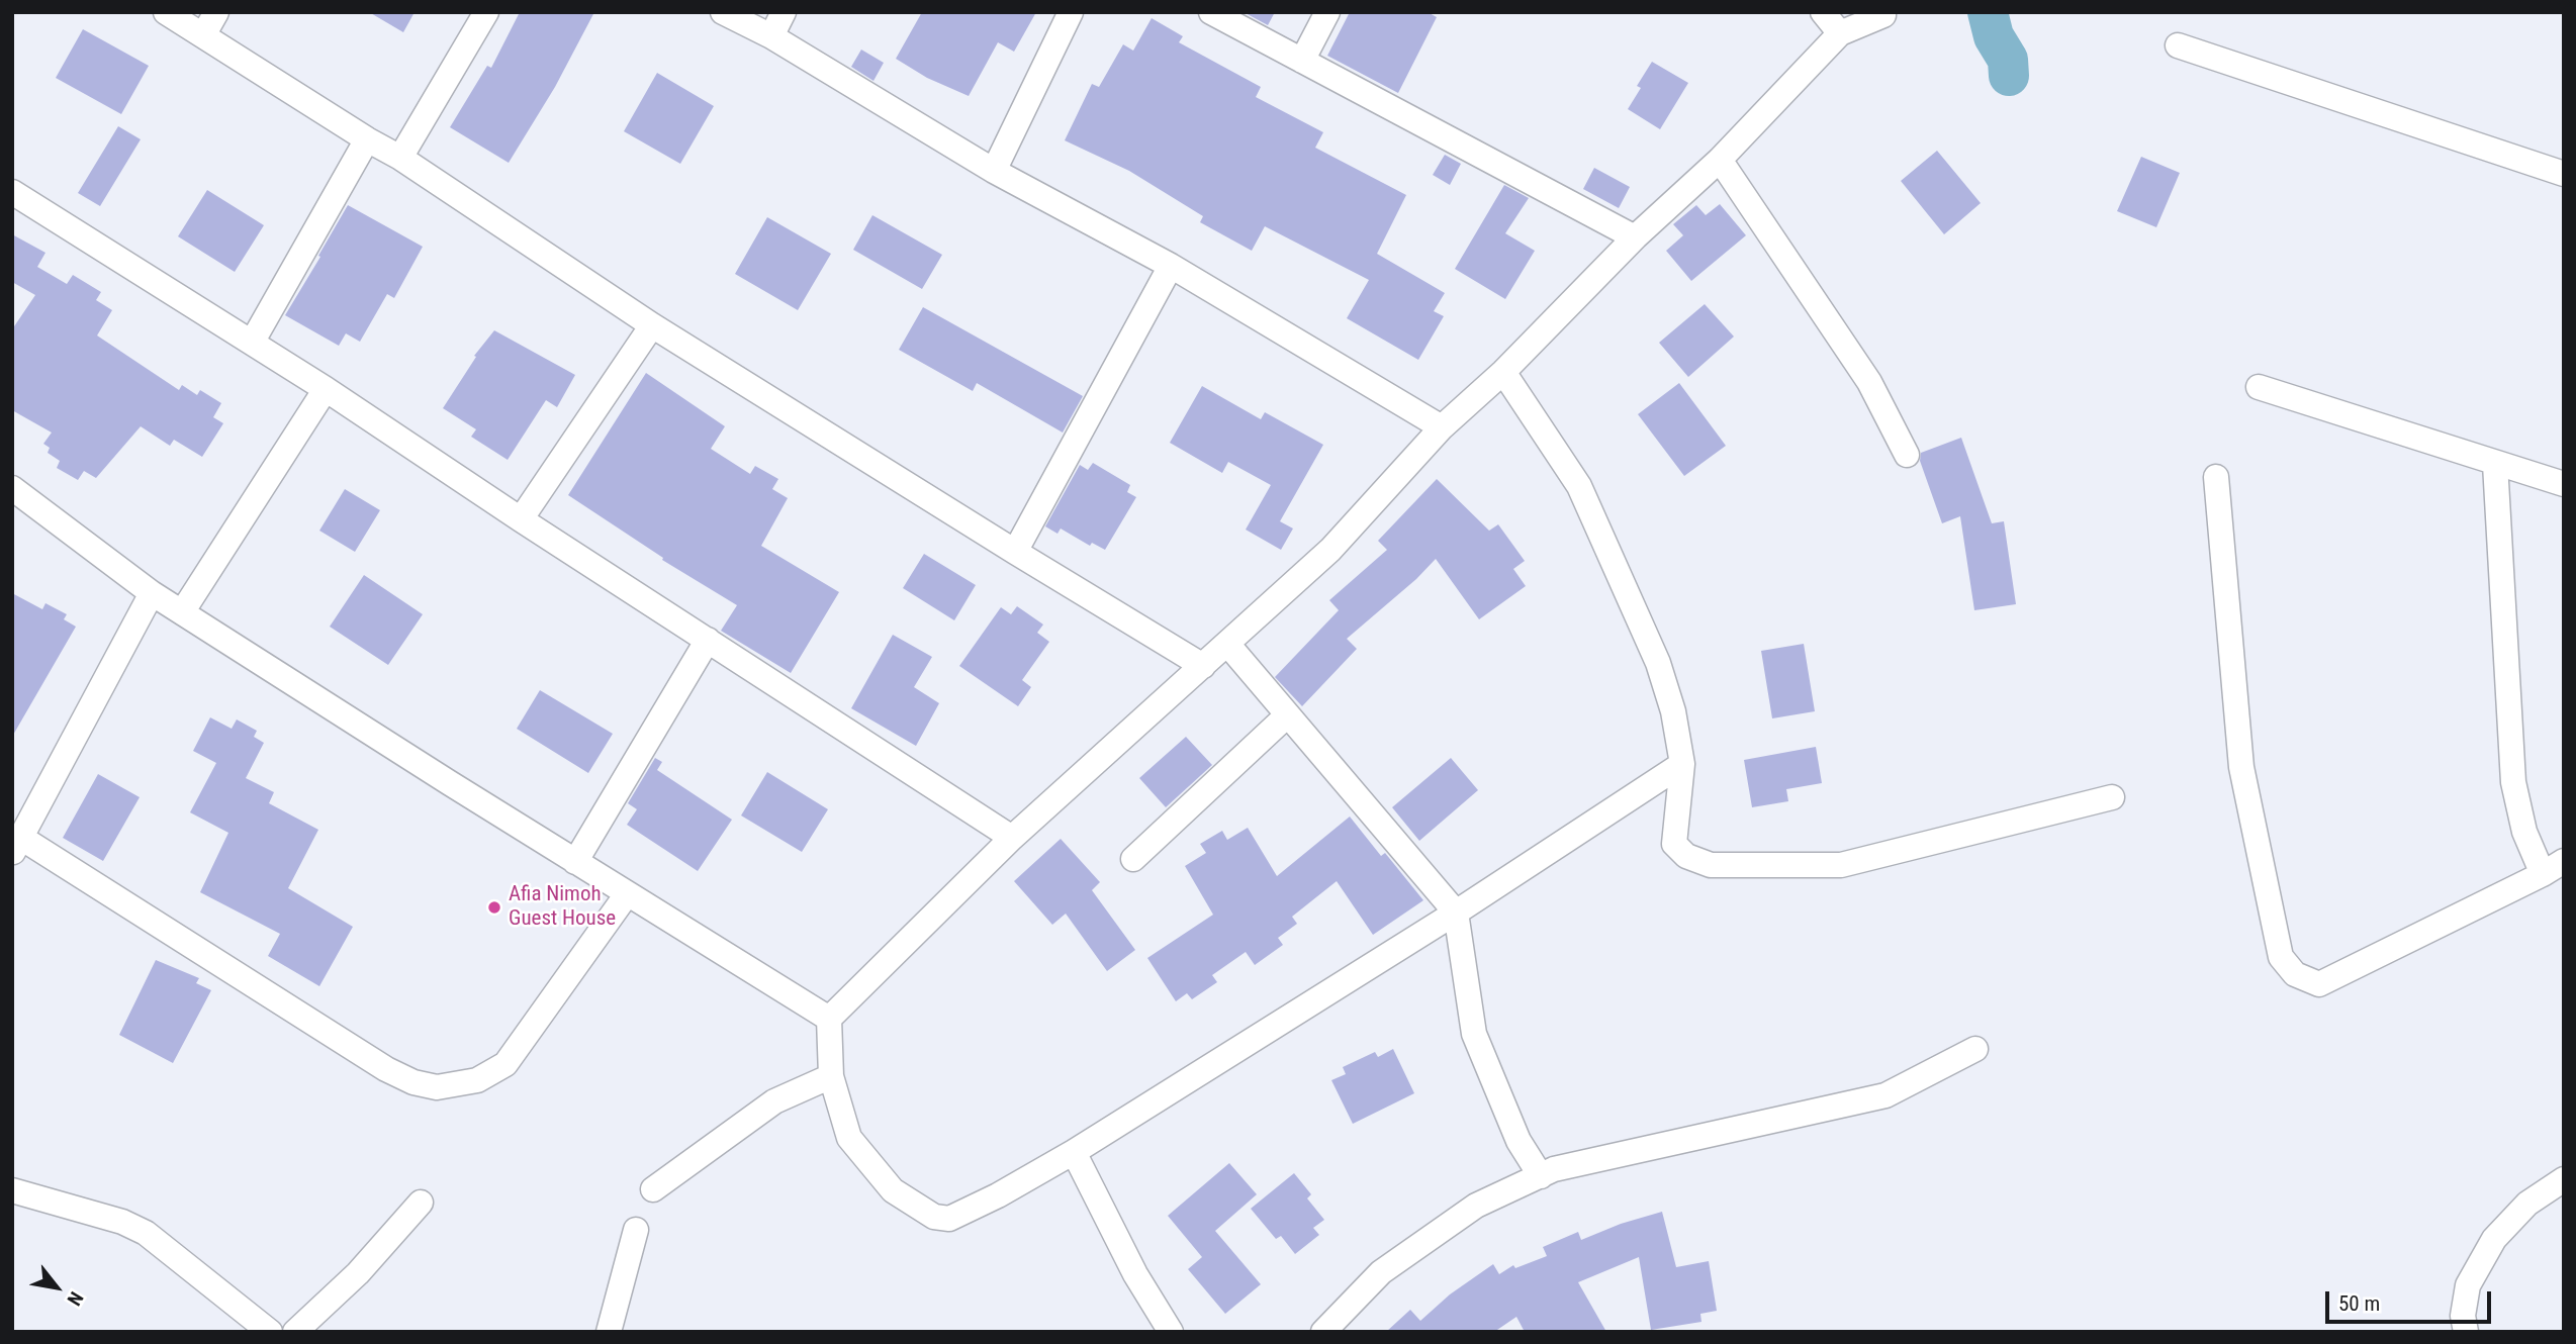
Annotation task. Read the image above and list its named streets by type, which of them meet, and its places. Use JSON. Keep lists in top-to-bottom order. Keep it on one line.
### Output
{"places":["Afia Nimoh Guest House"],"scale_bar":"50 m","north":"bottom right"}
